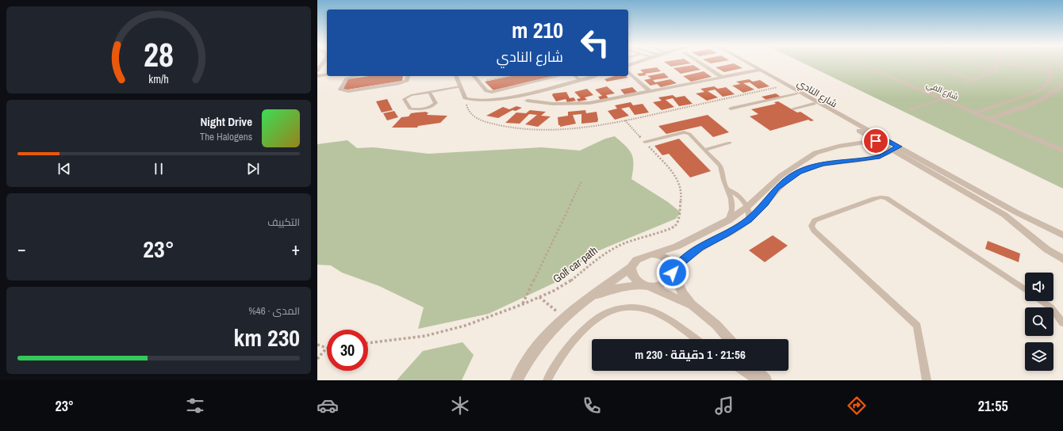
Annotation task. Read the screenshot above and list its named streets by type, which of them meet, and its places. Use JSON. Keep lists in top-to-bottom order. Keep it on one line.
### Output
{"streets":{"street":["شارع الفي","شارع النادي"],"path":["Golf car path"]},"page":{"turn":["210 m","شارع النادي"],"song":["Night Drive","The Halogens"],"tile":["التكييف",["المدى · 46%","230 km"]],"heat":["−","23°","+"],"limit":"30","trip":"21:56 · 1 دقيقة · 230 m","tabs":["21:55","23°"],"gauge":["28","km/h"]}}
